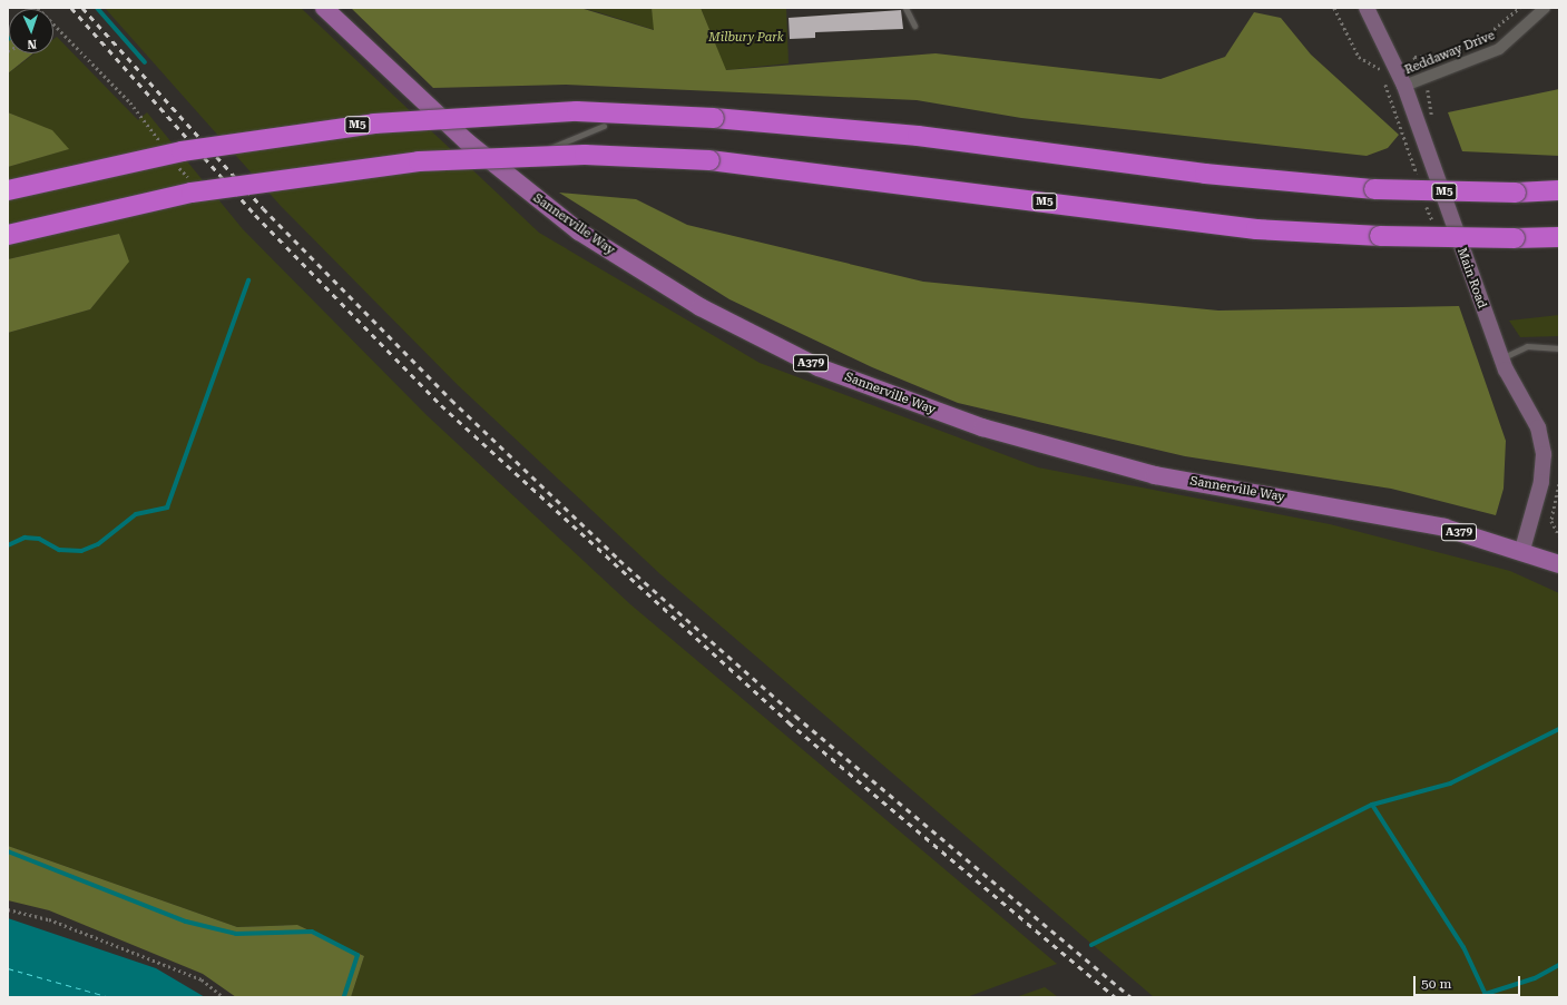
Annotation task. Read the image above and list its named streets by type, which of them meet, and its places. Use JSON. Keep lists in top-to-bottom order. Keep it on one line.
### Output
{"streets":{"highway":["M5"],"main road":["Sannerville Way","A379"],"street":["Reddaway Drive","Main Road"]},"crossings":[["Reddaway Drive","Main Road"],["Sannerville Way","Main Road"]],"parks":["Milbury Park"],"scale_bar":"50 m","north":"bottom"}
